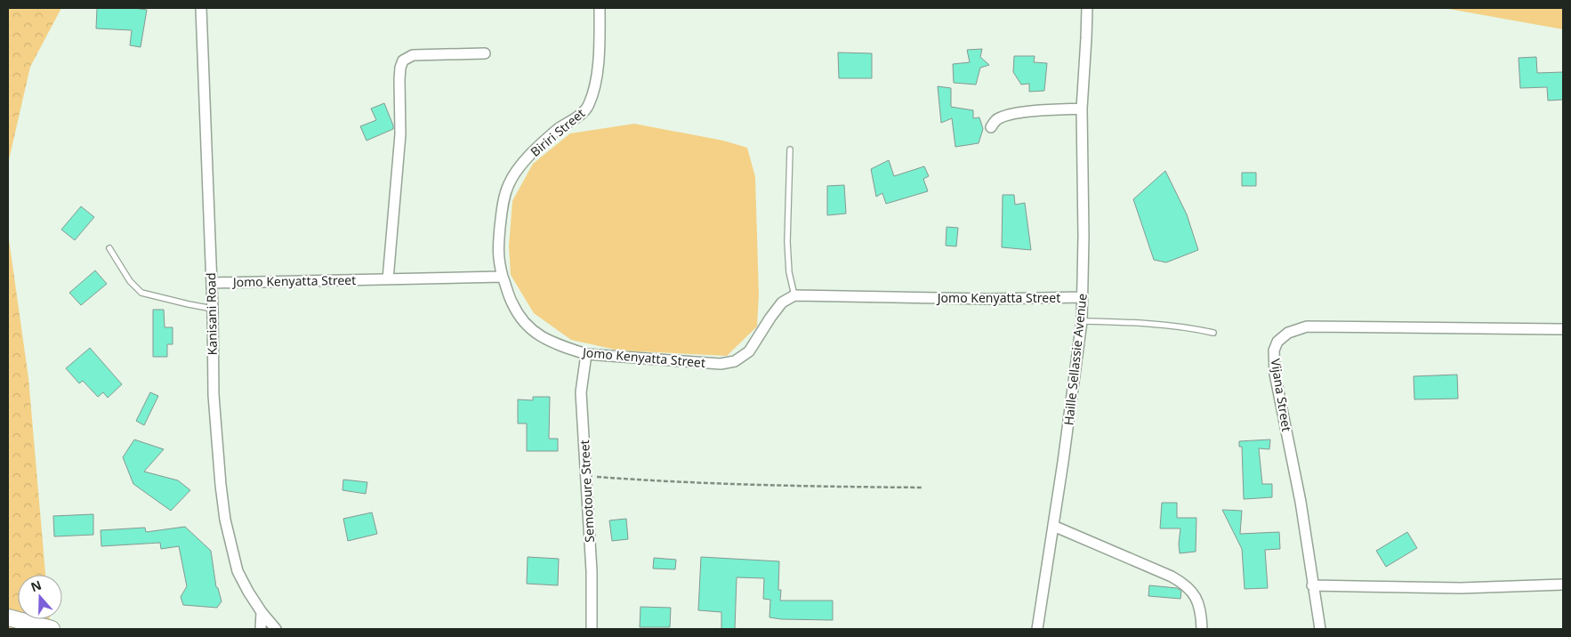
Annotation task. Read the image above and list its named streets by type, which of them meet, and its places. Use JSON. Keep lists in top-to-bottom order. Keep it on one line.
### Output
{"streets":{"street":["Biriri Street","Jomo Kenyatta Street","Kanisani Road","Haille Sellassie Avenue","Vijana Street","Semotoure Street"]},"crossings":[["Biriri Street","Jomo Kenyatta Street"],["Jomo Kenyatta Street","Kanisani Road"],["Jomo Kenyatta Street","Haille Sellassie Avenue"],["Jomo Kenyatta Street","Semotoure Street"]],"north":"top"}
